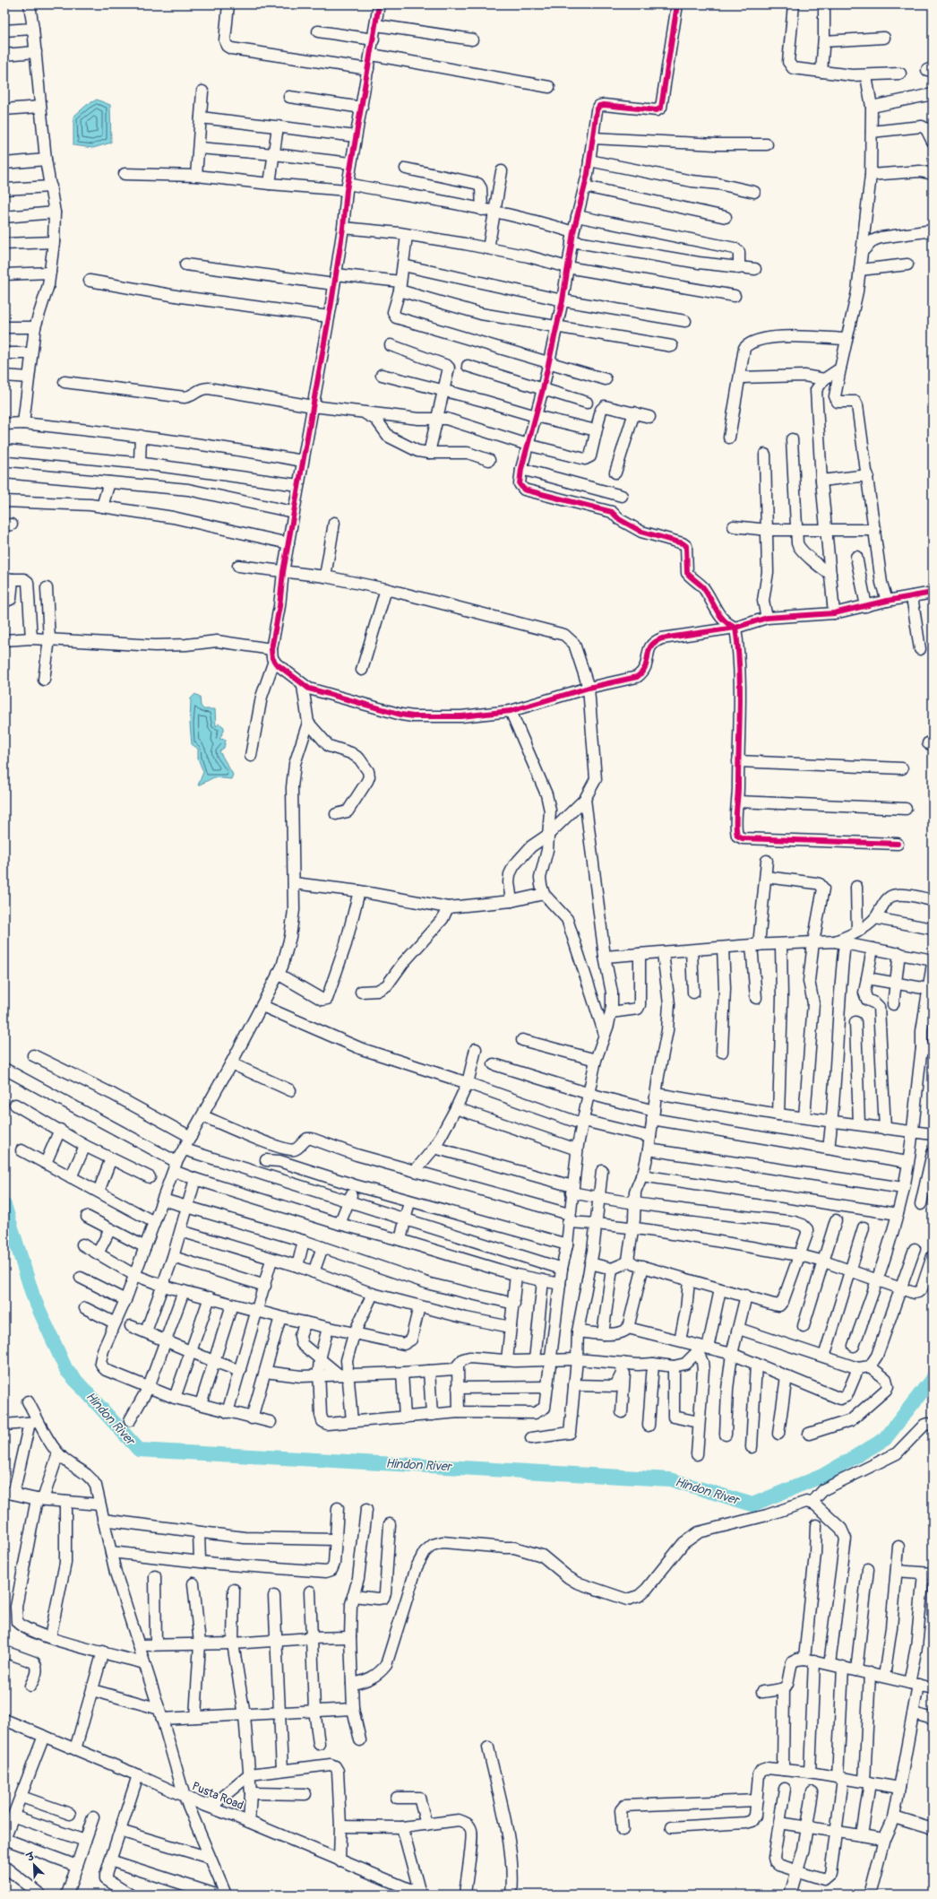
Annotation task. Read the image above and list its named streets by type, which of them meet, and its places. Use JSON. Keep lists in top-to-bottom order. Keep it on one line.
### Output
{"streets":{"street":["Pusta Road"]},"water":["Hindon River"],"north":"top left"}
